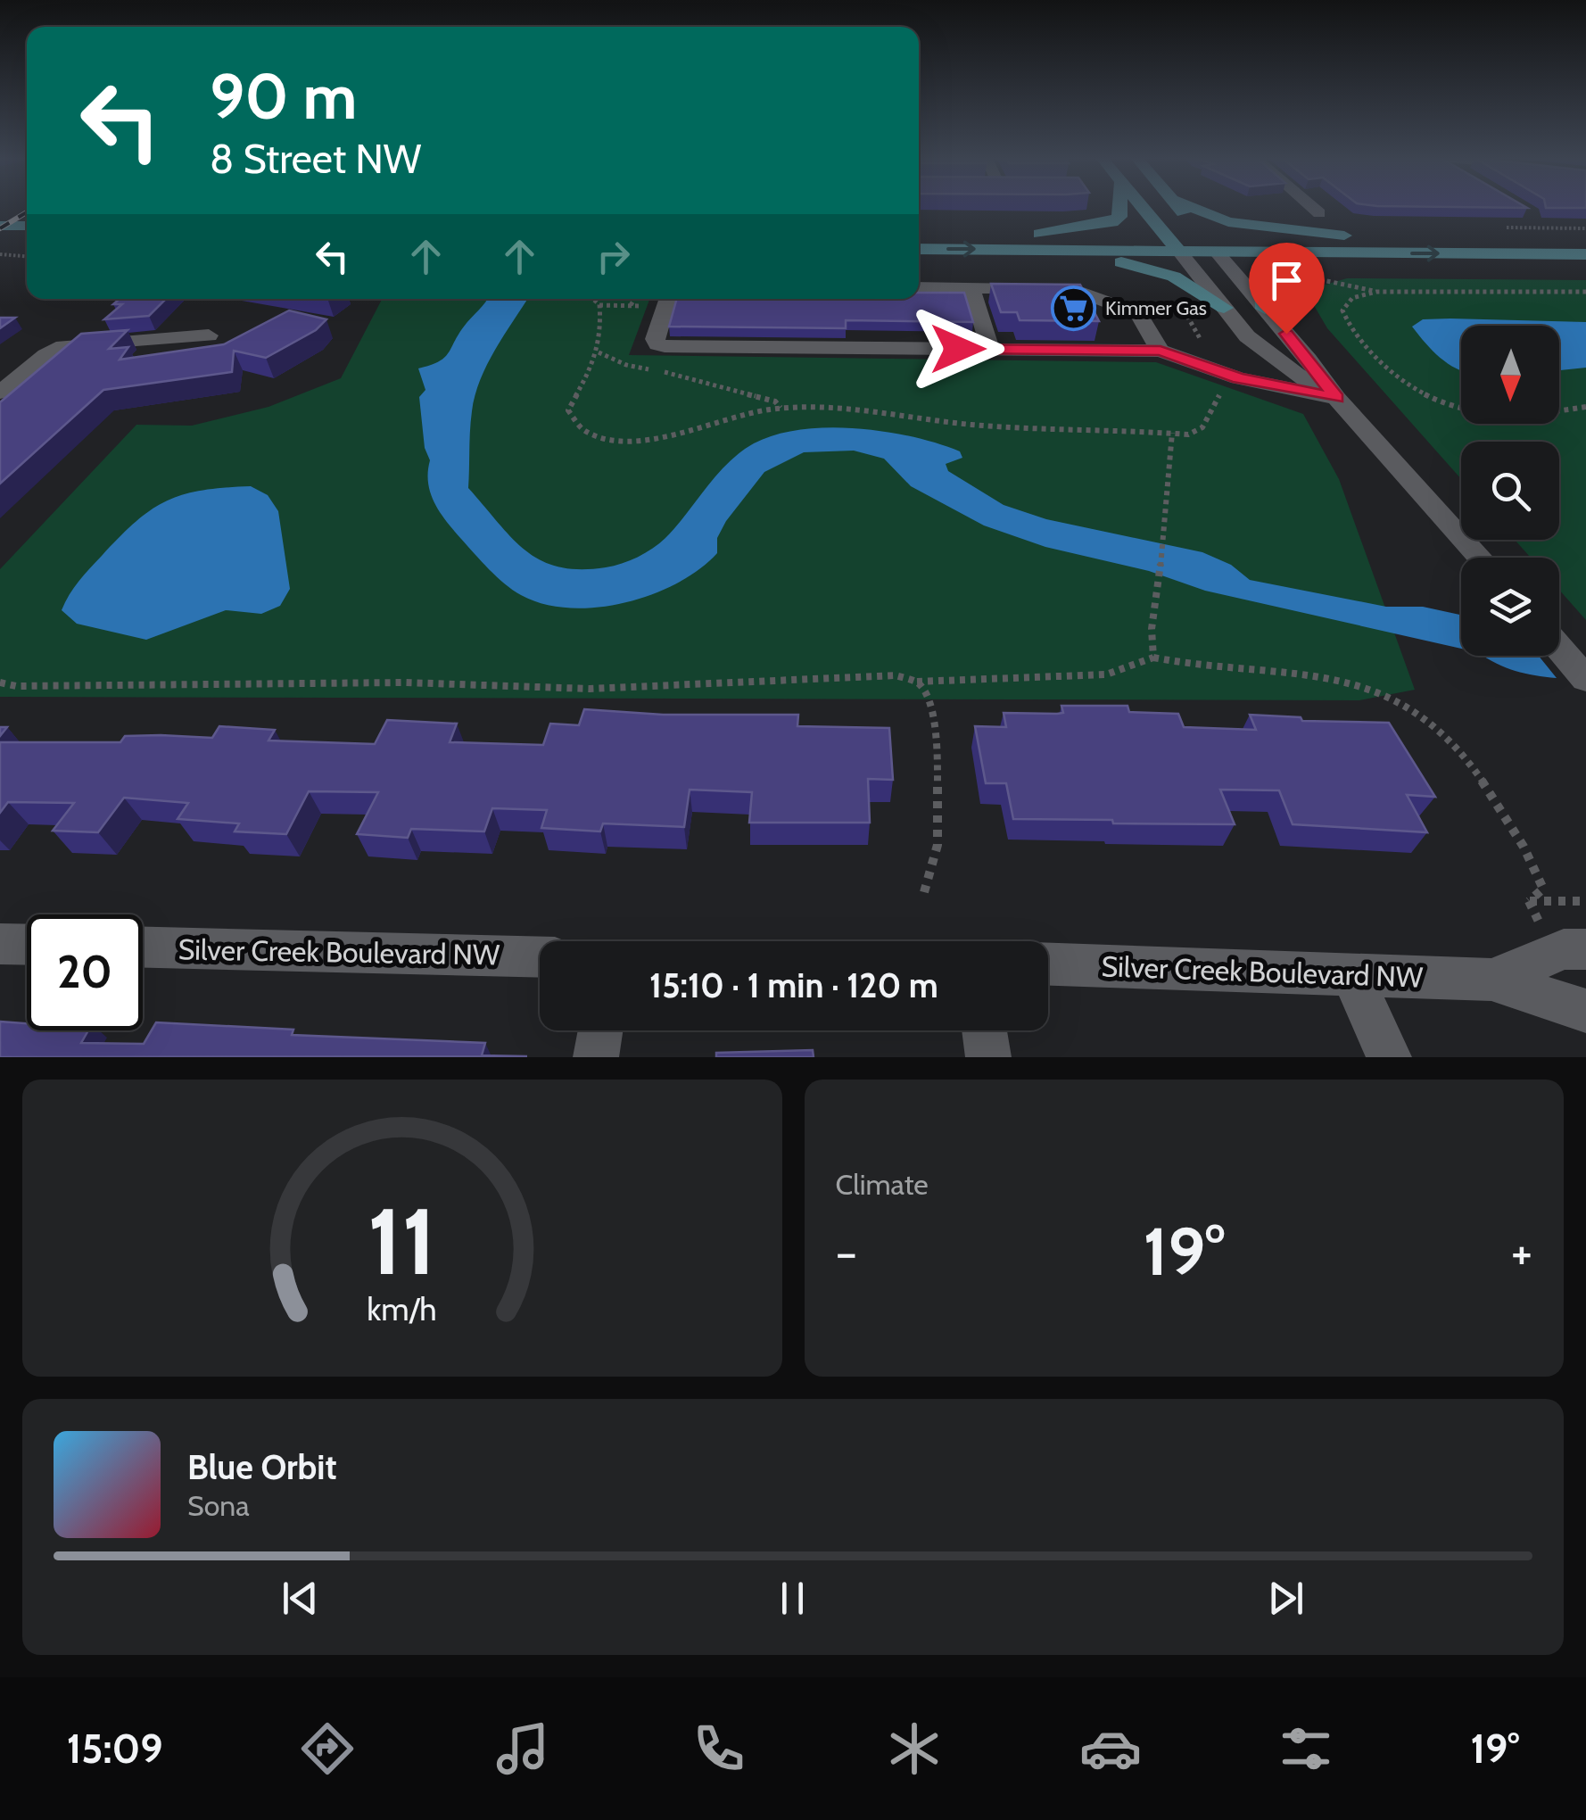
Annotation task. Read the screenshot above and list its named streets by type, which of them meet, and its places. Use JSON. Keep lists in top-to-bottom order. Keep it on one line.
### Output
{"streets":{"street":["Silver Creek Boulevard NW"]},"places":{"supermarket":["Kimmer Gas"]},"north":"bottom","page":{"turn":["90 m","8 Street NW"],"limit":"20","trip":"15:10 · 1 min · 120 m","tile":"Climate","heat":["−","19°","+"],"song":["Blue Orbit","Sona"],"tabs":["15:09","19°"],"gauge":["11","km/h"]}}
